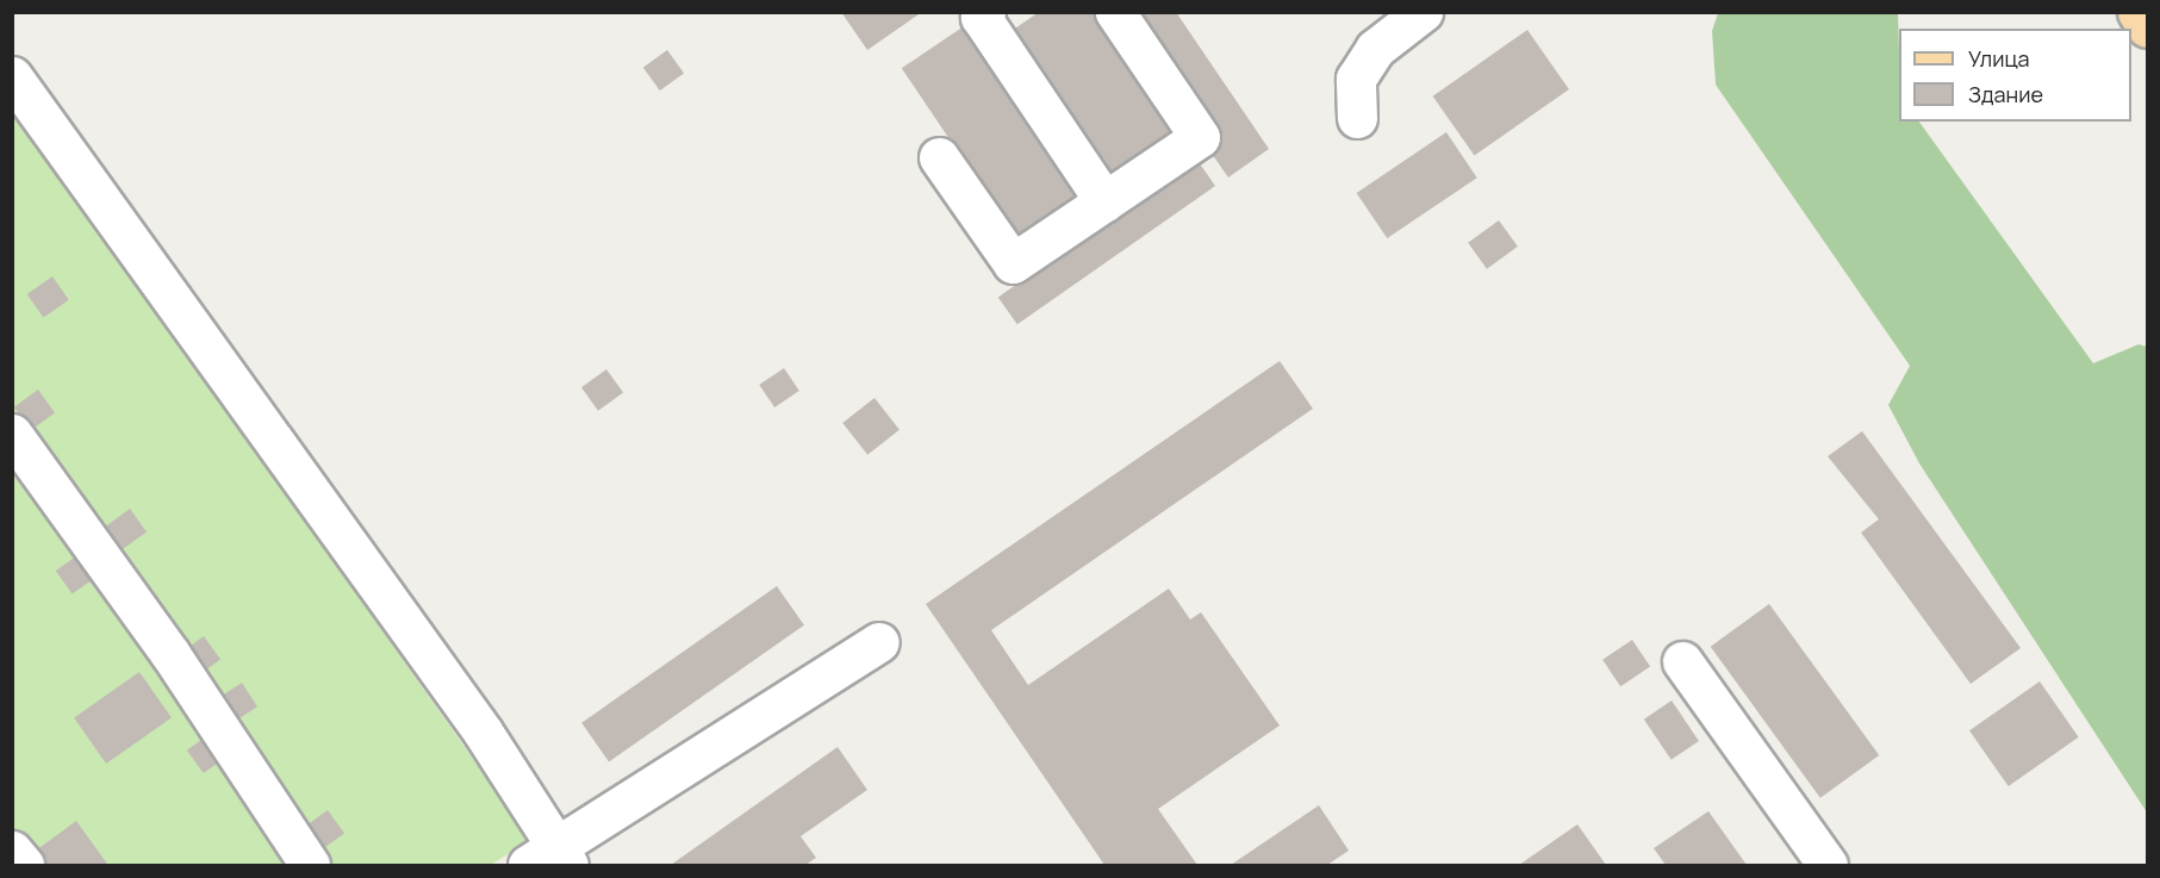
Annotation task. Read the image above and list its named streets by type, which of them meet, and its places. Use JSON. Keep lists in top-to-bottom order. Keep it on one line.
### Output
{"legend":["Улица","Здание"]}
